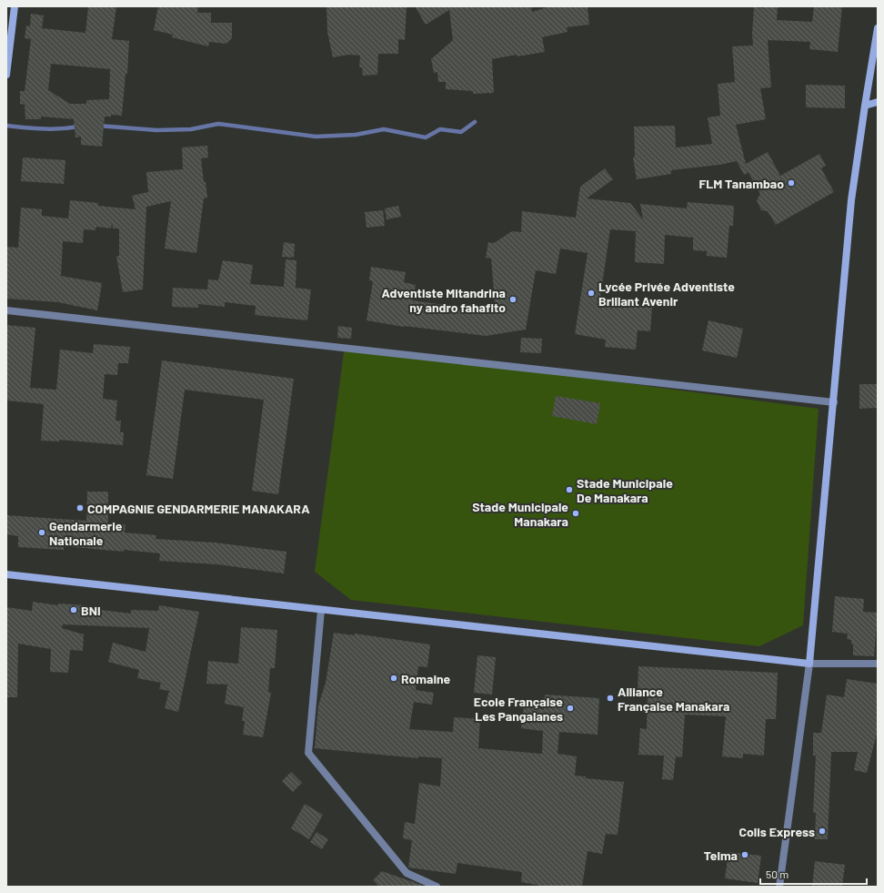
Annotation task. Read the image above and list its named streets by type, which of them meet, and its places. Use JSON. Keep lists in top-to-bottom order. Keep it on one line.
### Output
{"places":["FLM Tanambao","Lycée Privée Adventiste Brillant Avenir","Adventiste Mitandrina ny andro fahafito","Stade Municipale De Manakara","COMPAGNIE GENDARMERIE MANAKARA","Stade Municipale Manakara","Gendarmerie Nationale","BNI","Romaine","Alliance Française Manakara","Ecole Française Les Pangalanes","Colis Express","Telma"],"scale_bar":"50 m"}
